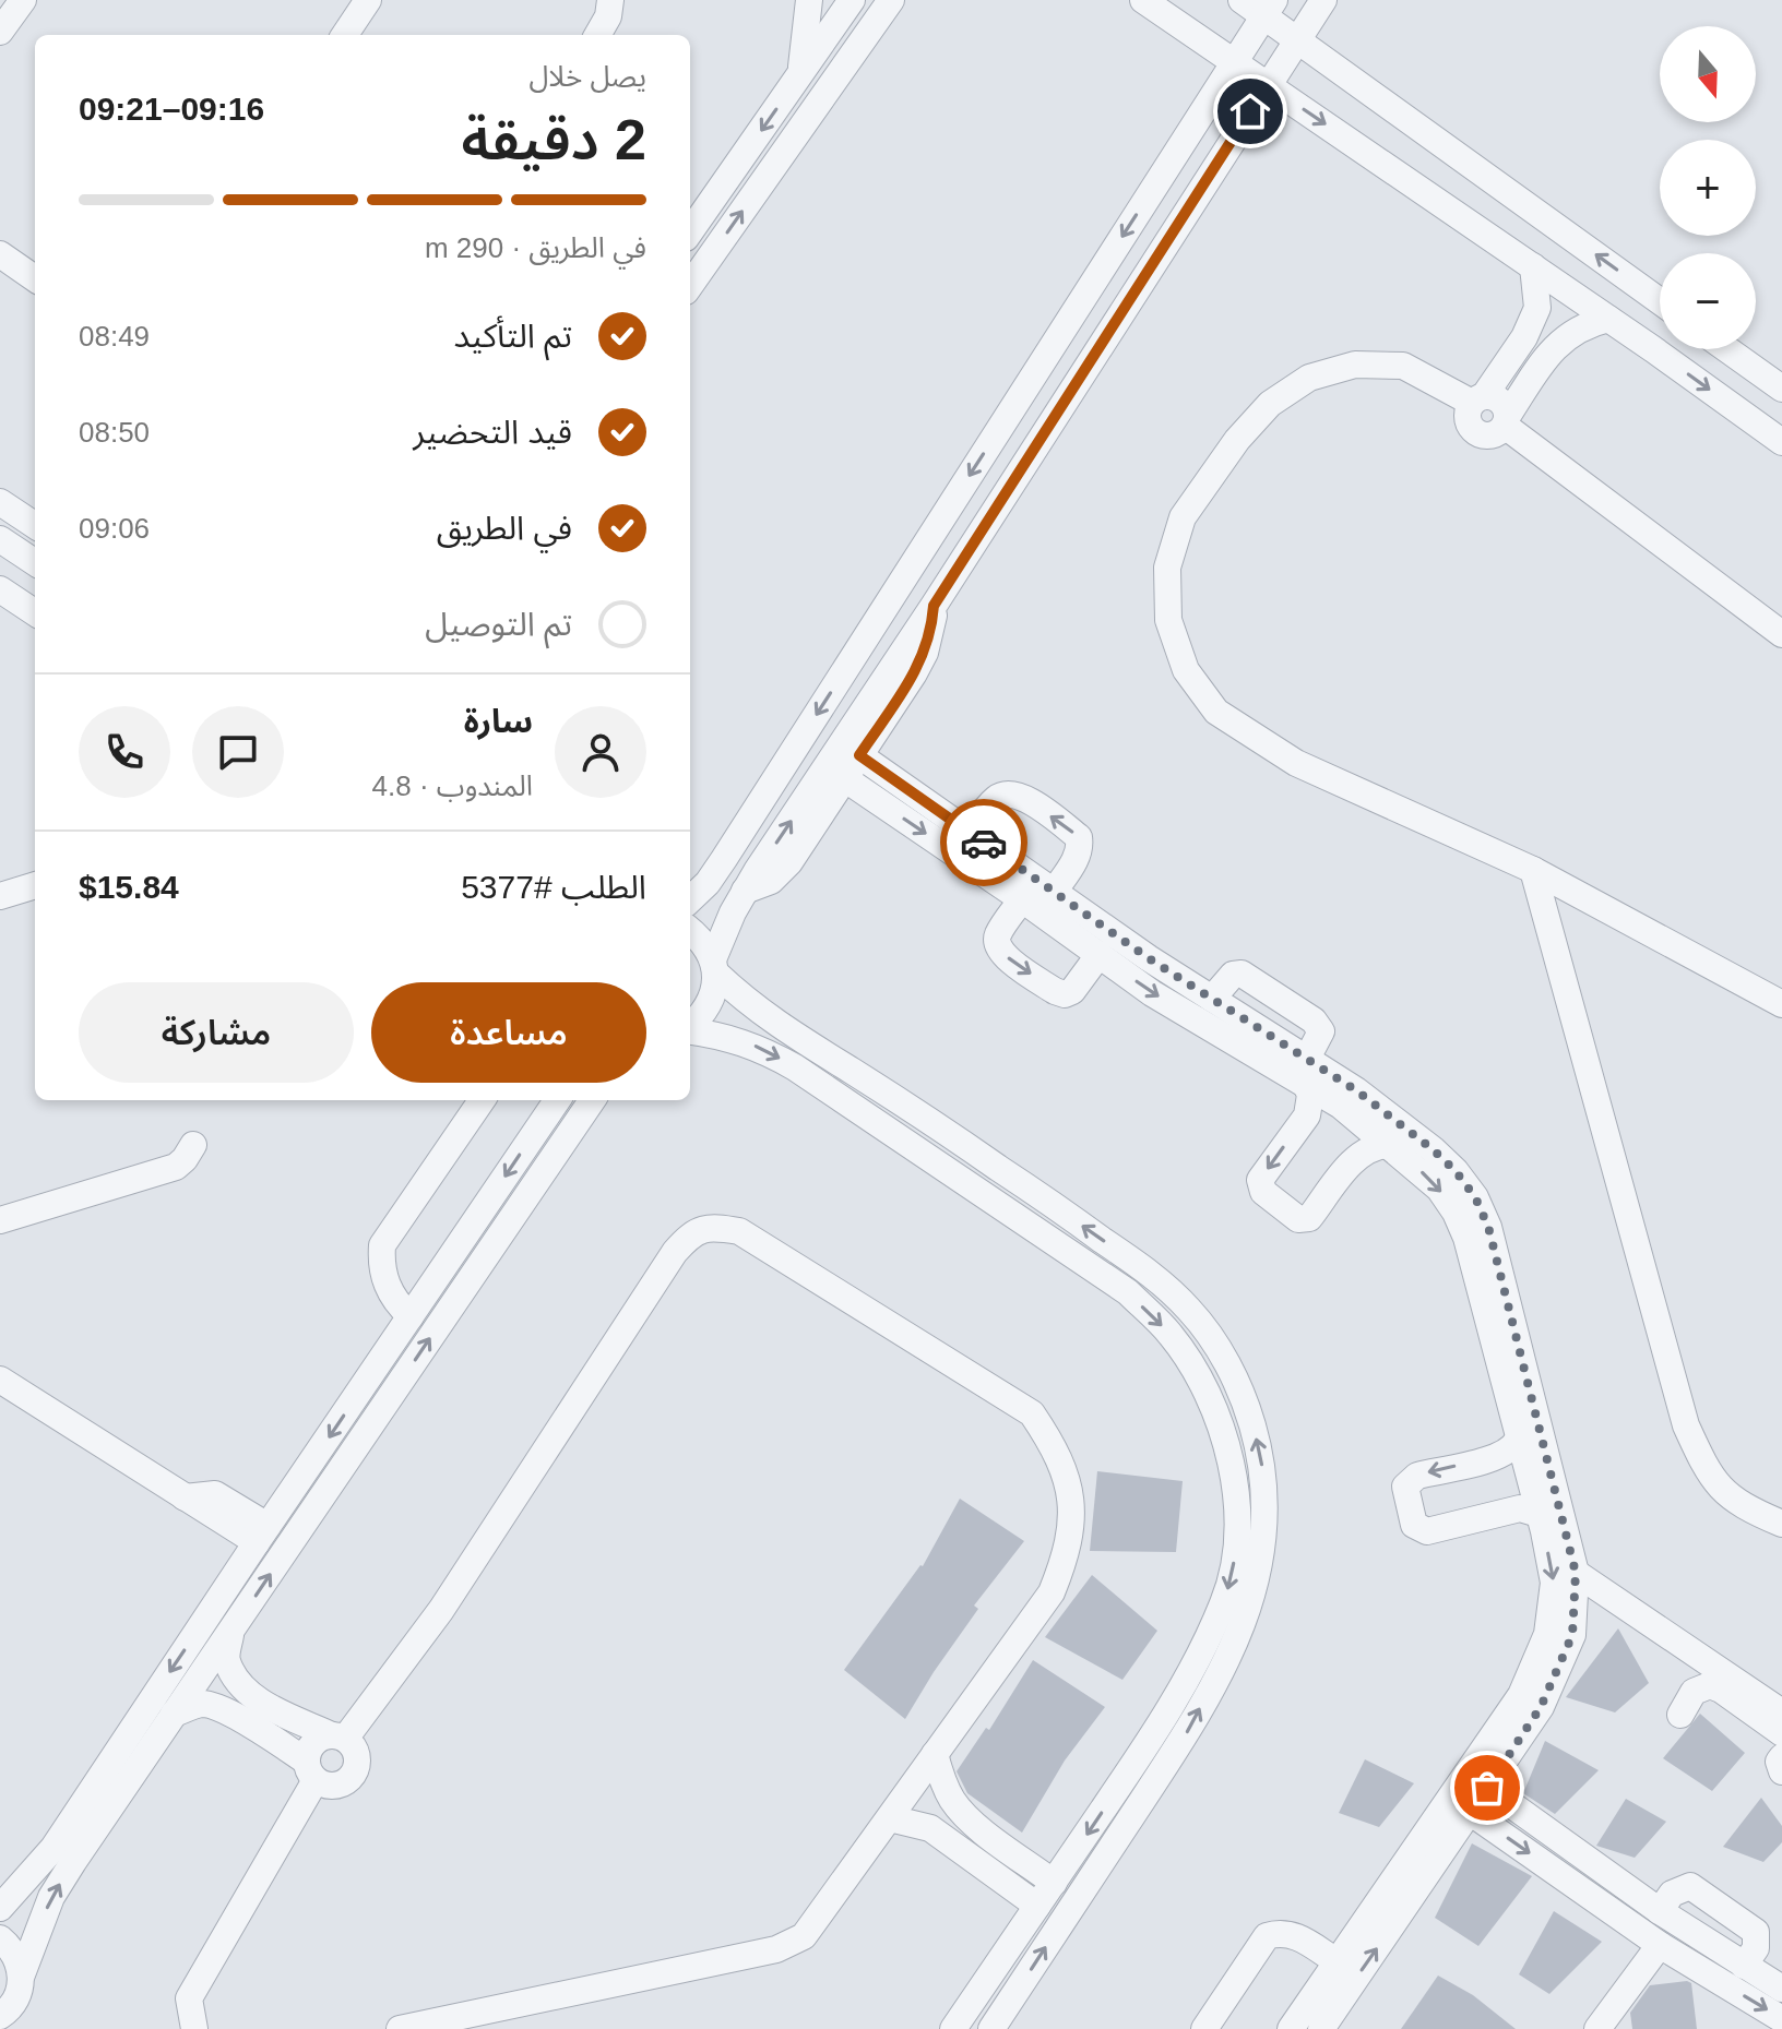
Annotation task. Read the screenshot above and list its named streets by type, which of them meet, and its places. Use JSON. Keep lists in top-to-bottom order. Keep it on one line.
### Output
{"north":"bottom","page":{"map_buttons":["+","−"],"heading":["2 دقيقة","يصل خلال","09:16–09:21"],"panel":["سارة","المندوب · 4.8","الطلب #5377","$15.84"],"bar":"في الطريق · 290 m","list":[["تم التأكيد","08:49"],["قيد التحضير","08:50"],["في الطريق","09:06"],"تم التوصيل"],"buttons":["مساعدة","مشاركة"]}}
